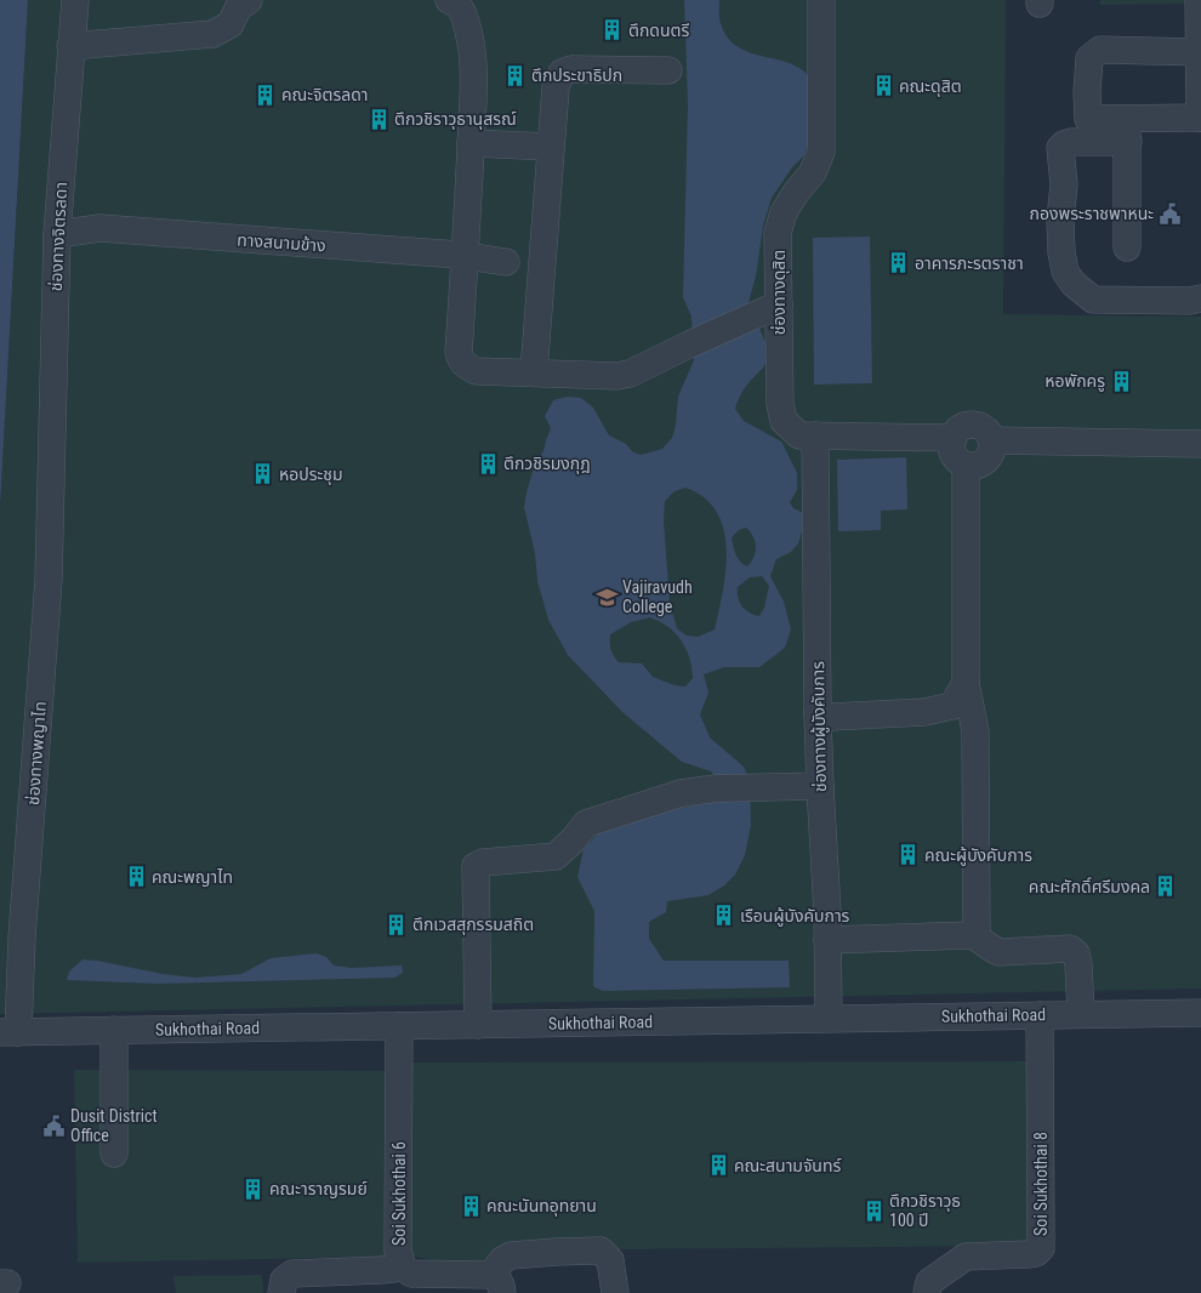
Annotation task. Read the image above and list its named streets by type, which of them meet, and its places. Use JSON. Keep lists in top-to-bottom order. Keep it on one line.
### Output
{"streets":{"street":["ช่องทางจิตรลดา","ทางสนามข้าง","ช่องทางดุสิต","ช่องทางผู้บังคับการ","ช่องทางพญาไท","Sukhothai Road","Soi Sukhothai 8","Soi Sukhothai 6"]},"crossings":[["ช่องทางจิตรลดา","ทางสนามข้าง"],["ช่องทางจิตรลดา","ช่องทางพญาไท"],["ช่องทางดุสิต","ช่องทางผู้บังคับการ"],["ช่องทางผู้บังคับการ","Sukhothai Road"],["ช่องทางพญาไท","Sukhothai Road"],["Sukhothai Road","Soi Sukhothai 8"],["Sukhothai Road","Soi Sukhothai 6"]],"places":{"building":["ตึกดนตรี","ตึกประขาธิปก","คณะดุสิต","คณะจิตรลดา","ตึกวชิราวุธานุสรณ์","อาคารภะรตราชา","หอพักครู","ตึกวชิรมงกุฎ","หอประชุม","คณะผู้บังคับการ","คณะพญาไท","คณะศักดิ์ศรีมงคล","เรือนผู้บังคับการ","ตึกเวสสุกรรมสถิต","คณะสนามจันทร์","คณะาราญรมย์","คณะนันทอุทยาน","ตึกวชิราวุธ 100 ปี"],"public building":["กองพระราชพาหนะ","Dusit District Office"],"school or university":["Vajiravudh College"]}}
